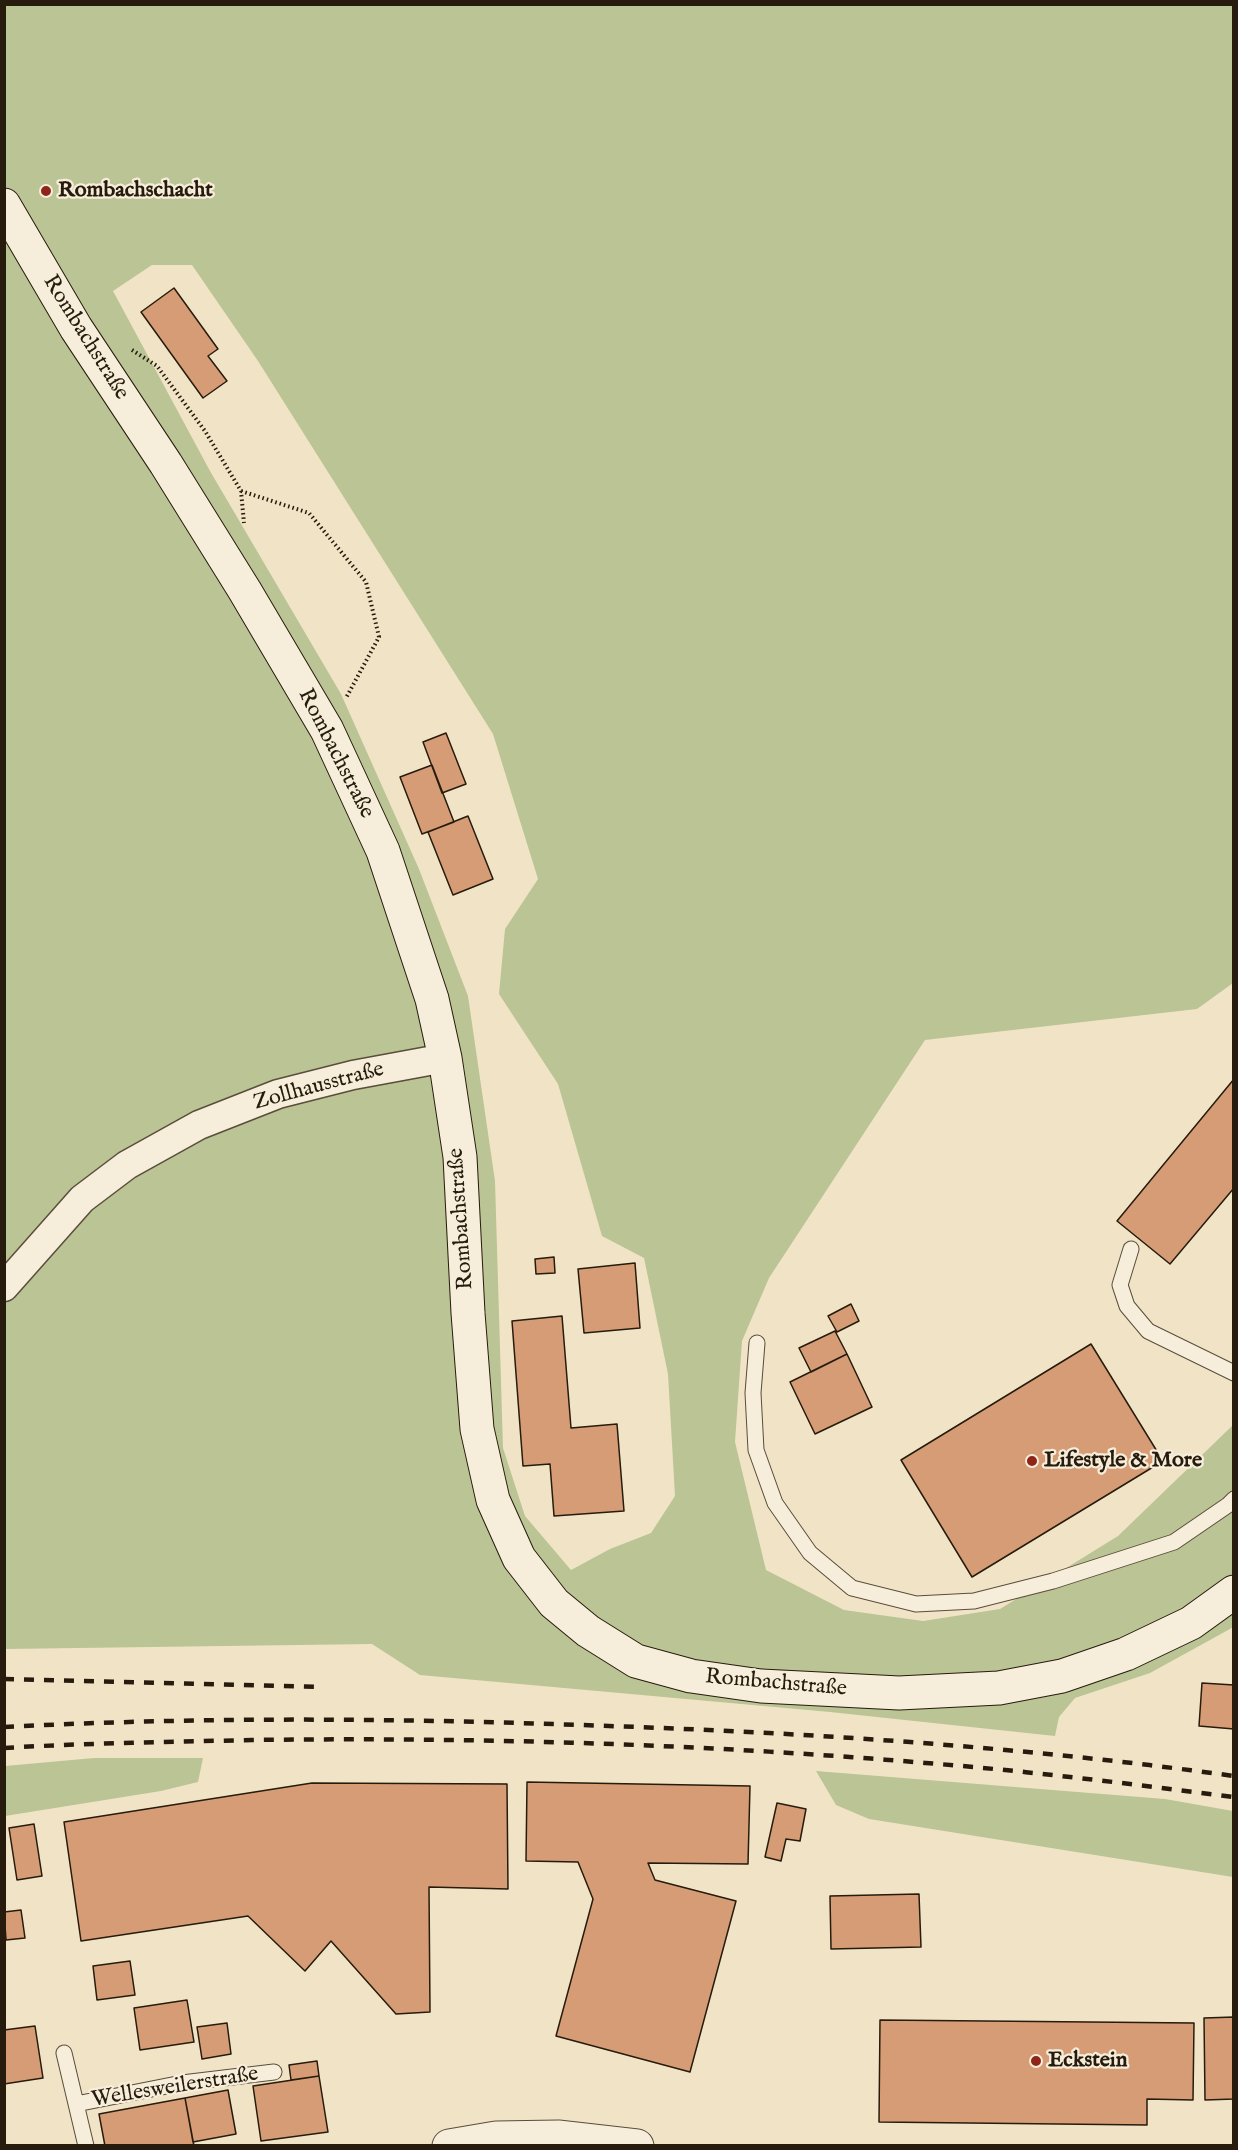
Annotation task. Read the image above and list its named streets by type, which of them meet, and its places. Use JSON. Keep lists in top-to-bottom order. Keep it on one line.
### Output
{"streets":{"main road":["Rombachstraße"],"street":["Zollhausstraße"],"lane":["Wellesweilerstraße"]},"crossings":[["Rombachstraße","Zollhausstraße"]],"places":["Rombachschacht","Lifestyle & More","Eckstein"]}
